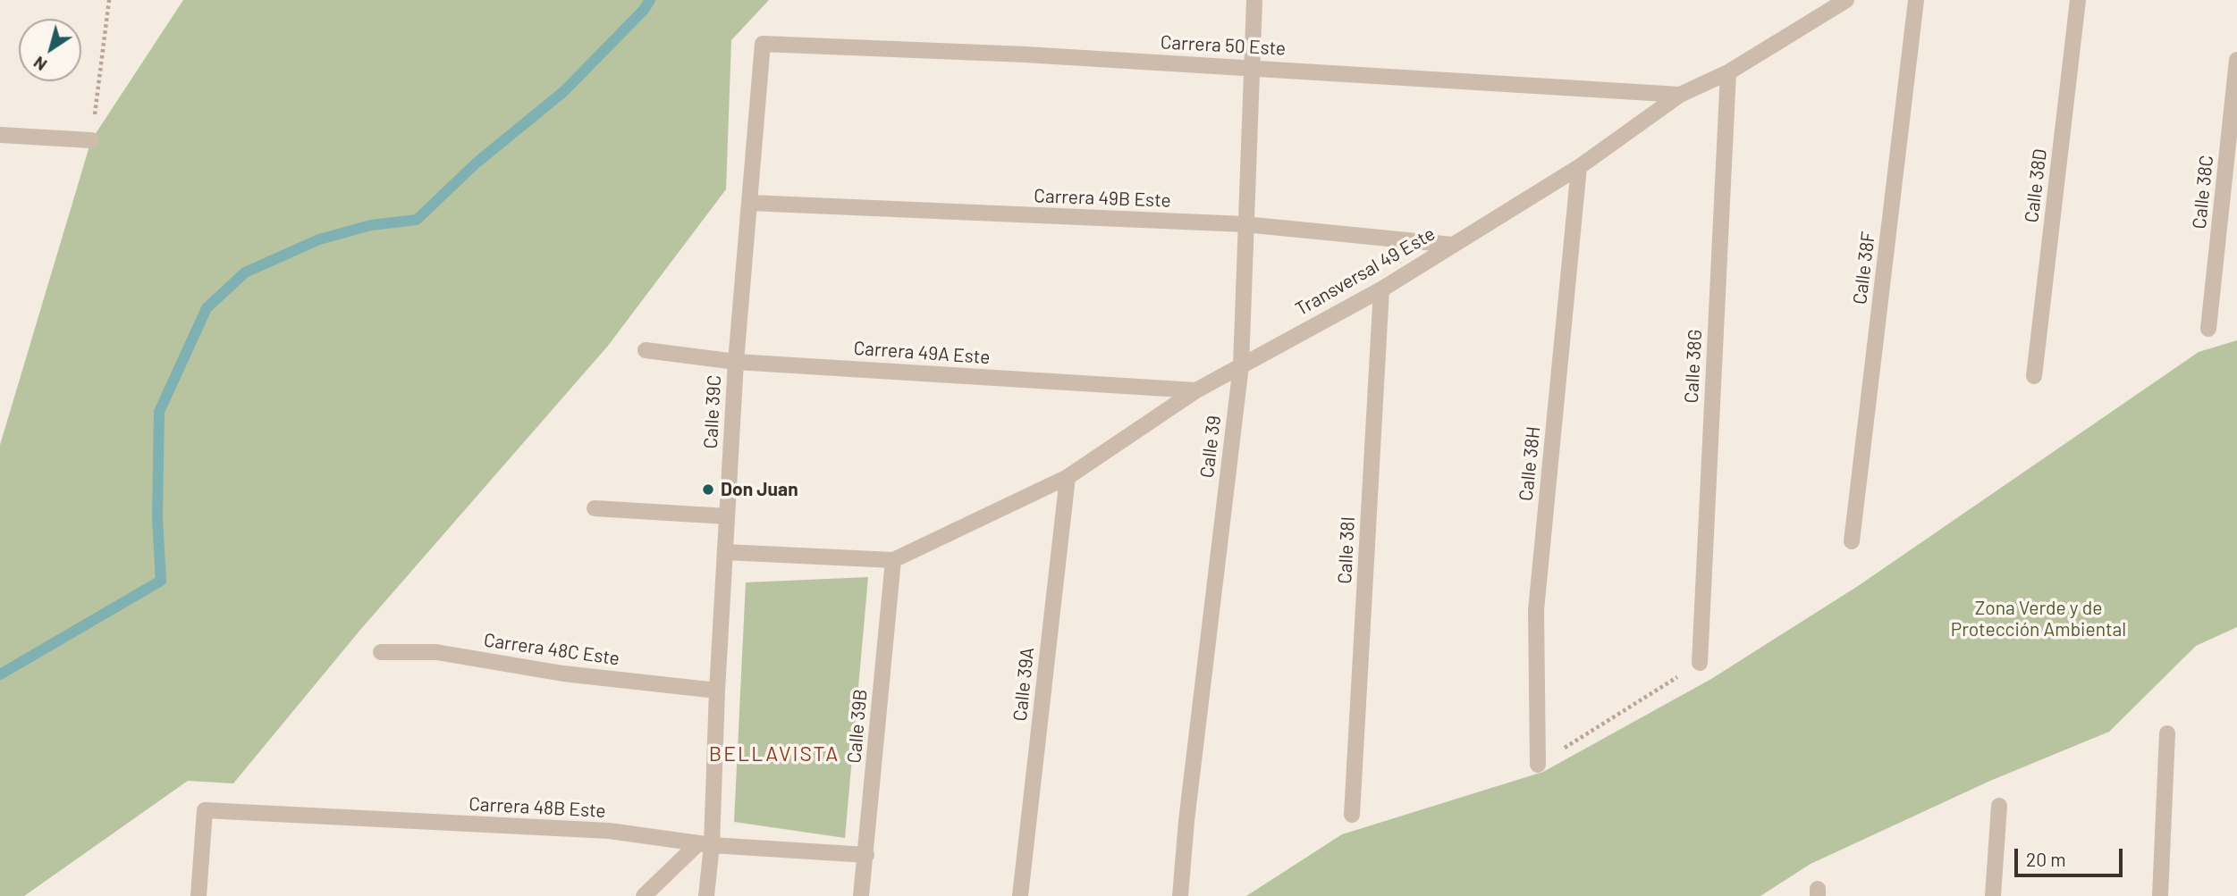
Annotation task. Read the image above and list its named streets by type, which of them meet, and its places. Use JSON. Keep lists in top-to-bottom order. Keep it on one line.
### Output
{"streets":{"street":["Carrera 50 Este","Calle 38D","Calle 38C","Carrera 49B Este","Calle 38F","Transversal 49 Este","Carrera 49A Este","Calle 38G","Calle 39C","Calle 39","Calle 38H","Calle 38I","Carrera 48C Este","Calle 39A","Calle 39B","Carrera 48B Este"]},"crossings":[["Carrera 50 Este","Transversal 49 Este"],["Carrera 50 Este","Calle 39C"],["Carrera 50 Este","Calle 39"],["Carrera 49B Este","Transversal 49 Este"],["Carrera 49B Este","Calle 39C"],["Carrera 49B Este","Calle 39"],["Transversal 49 Este","Carrera 49A Este"],["Transversal 49 Este","Calle 38G"],["Transversal 49 Este","Calle 39"],["Transversal 49 Este","Calle 38H"],["Transversal 49 Este","Calle 38I"],["Transversal 49 Este","Calle 39A"],["Transversal 49 Este","Calle 39B"],["Carrera 49A Este","Calle 39C"],["Calle 39C","Carrera 48C Este"],["Calle 39C","Carrera 48B Este"],["Calle 39B","Carrera 48B Este"]],"districts":["BELLAVISTA"],"parks":["Zona Verde y de Protección Ambiental"],"places":["Don Juan"],"scale_bar":"20 m","north":"bottom left"}
